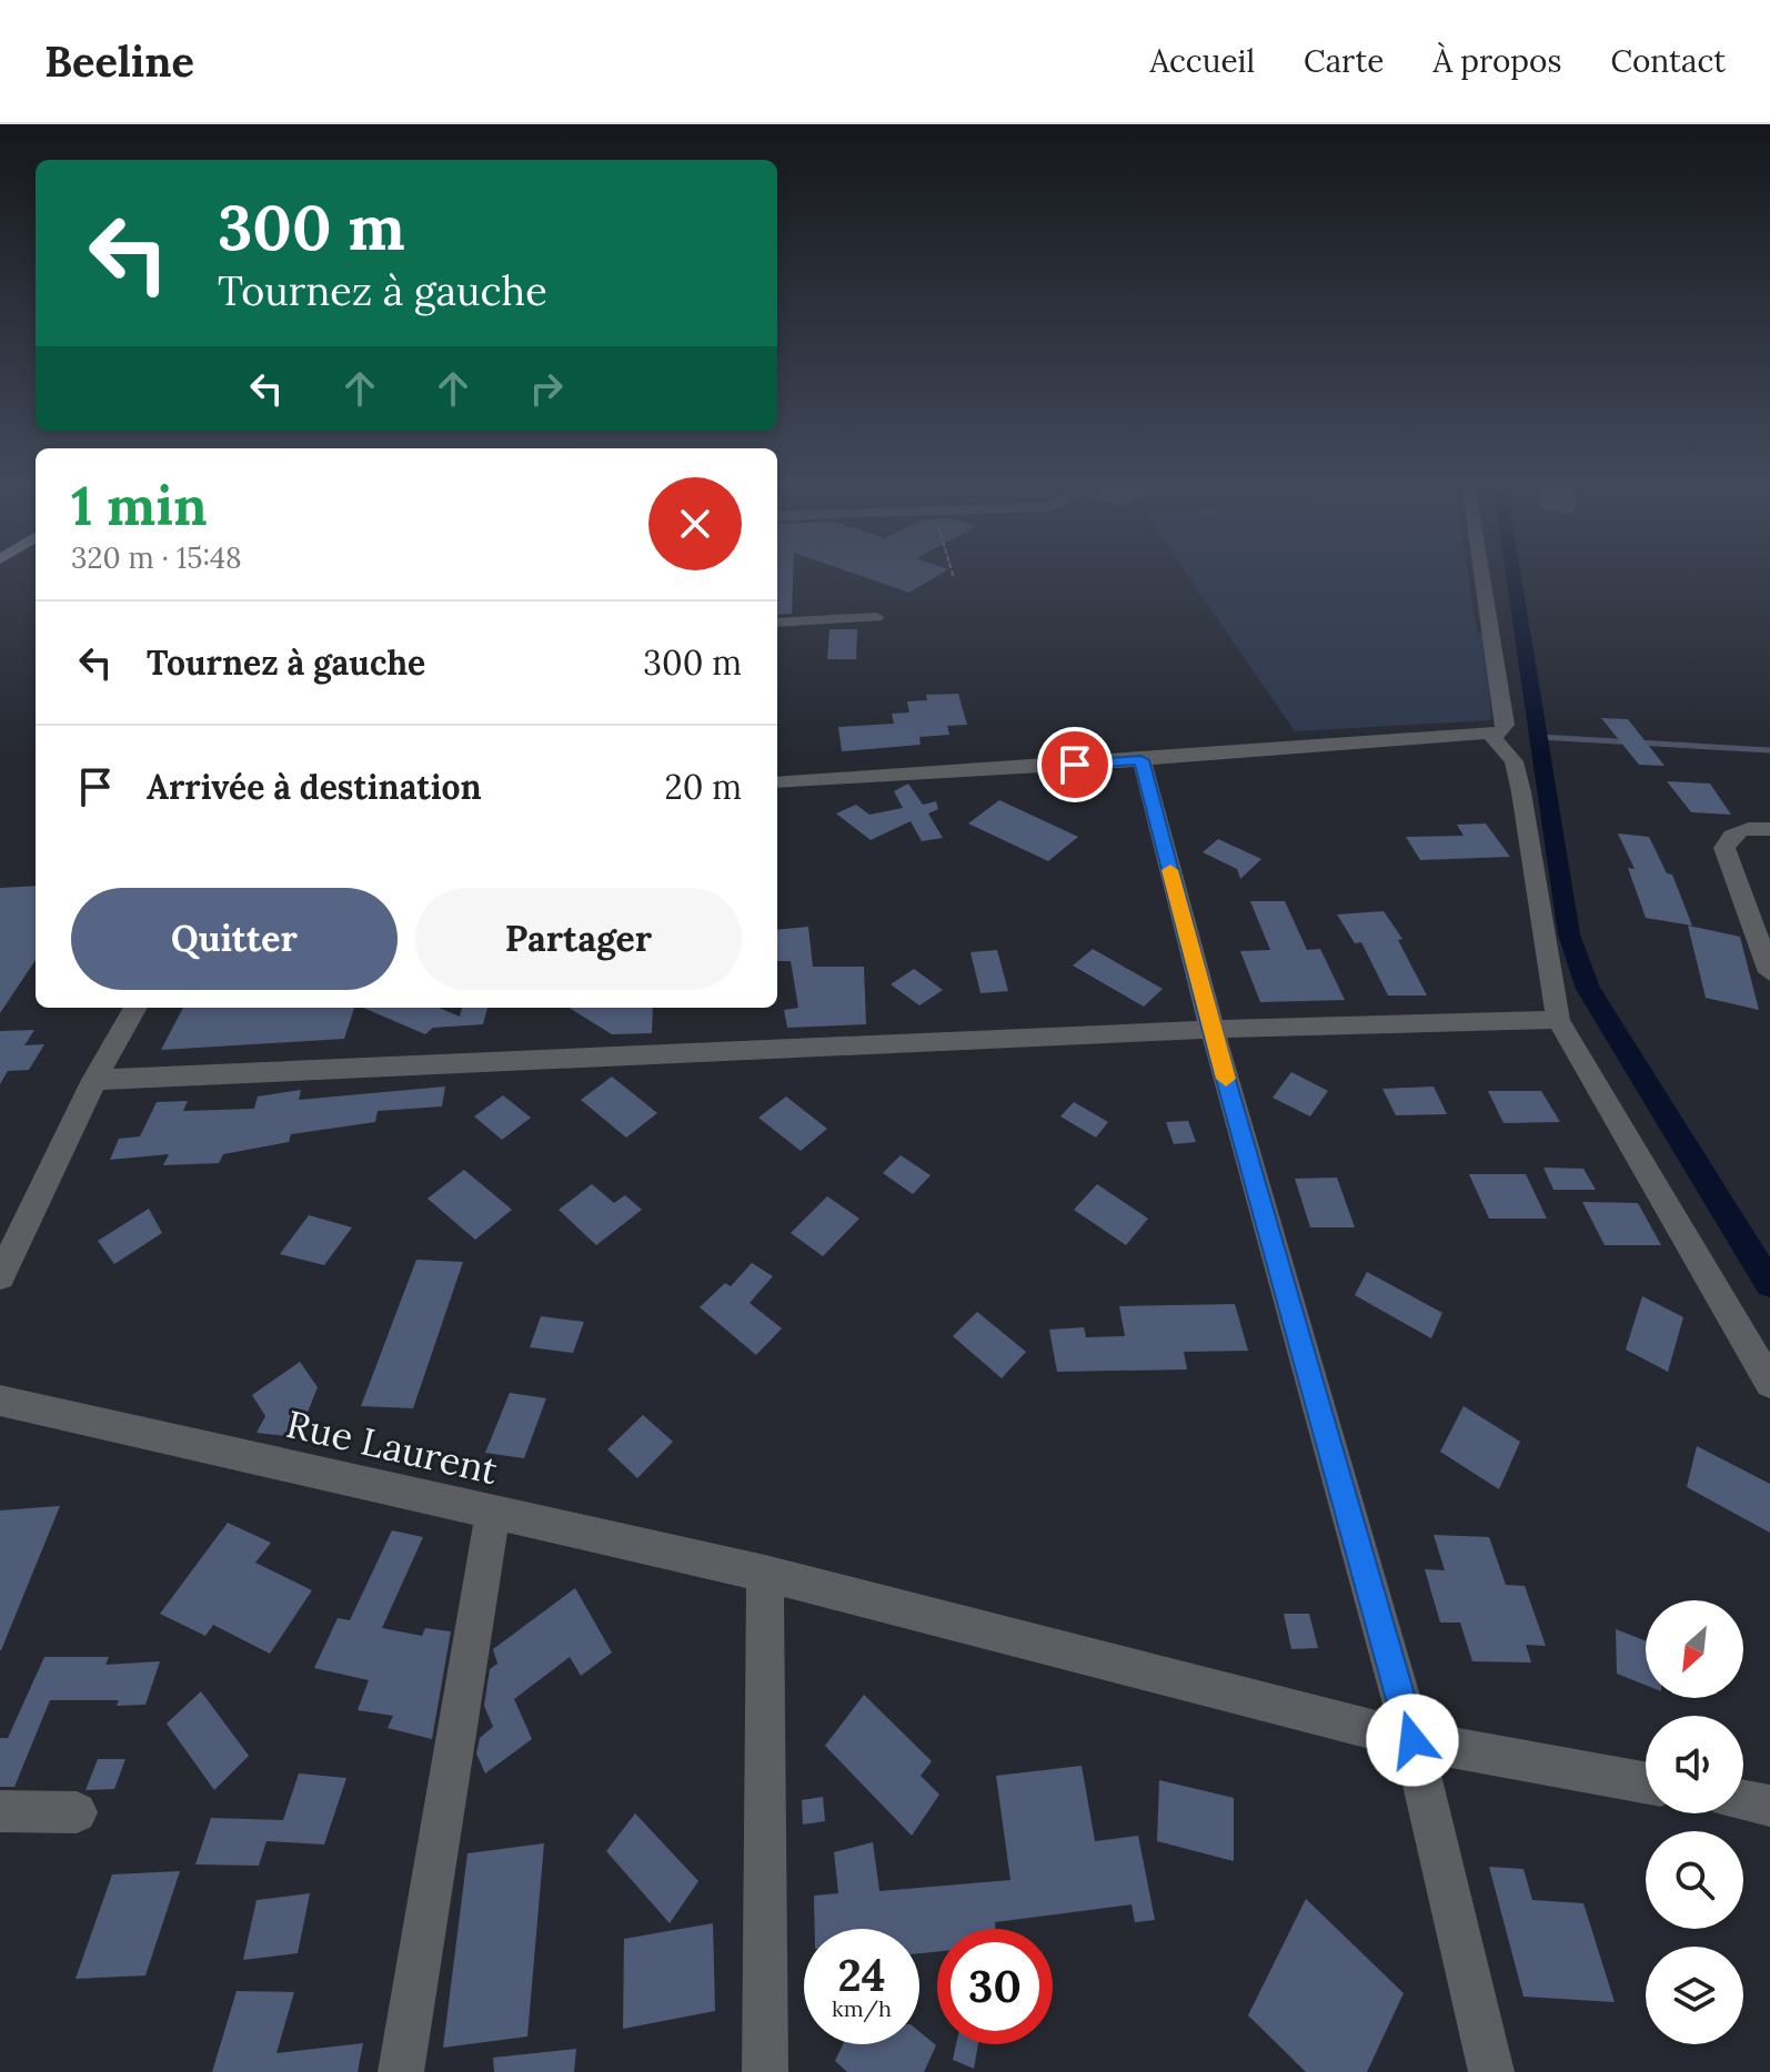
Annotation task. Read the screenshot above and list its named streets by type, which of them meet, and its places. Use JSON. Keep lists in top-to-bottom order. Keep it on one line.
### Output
{"streets":{"street":["Rue Laurent"]},"north":"bottom left","page":{"header":"Beeline","nav":["Accueil","Carte","À propos","Contact"],"turn":["300 m","Tournez à gauche"],"heading":["1 min","320 m · 15:48"],"list":[{"name":"Tournez à gauche","value":"300 m"},{"name":"Arrivée à destination","value":"20 m"}],"buttons":["Quitter","Partager"],"speed":"24 km/h","limit":"30"}}
